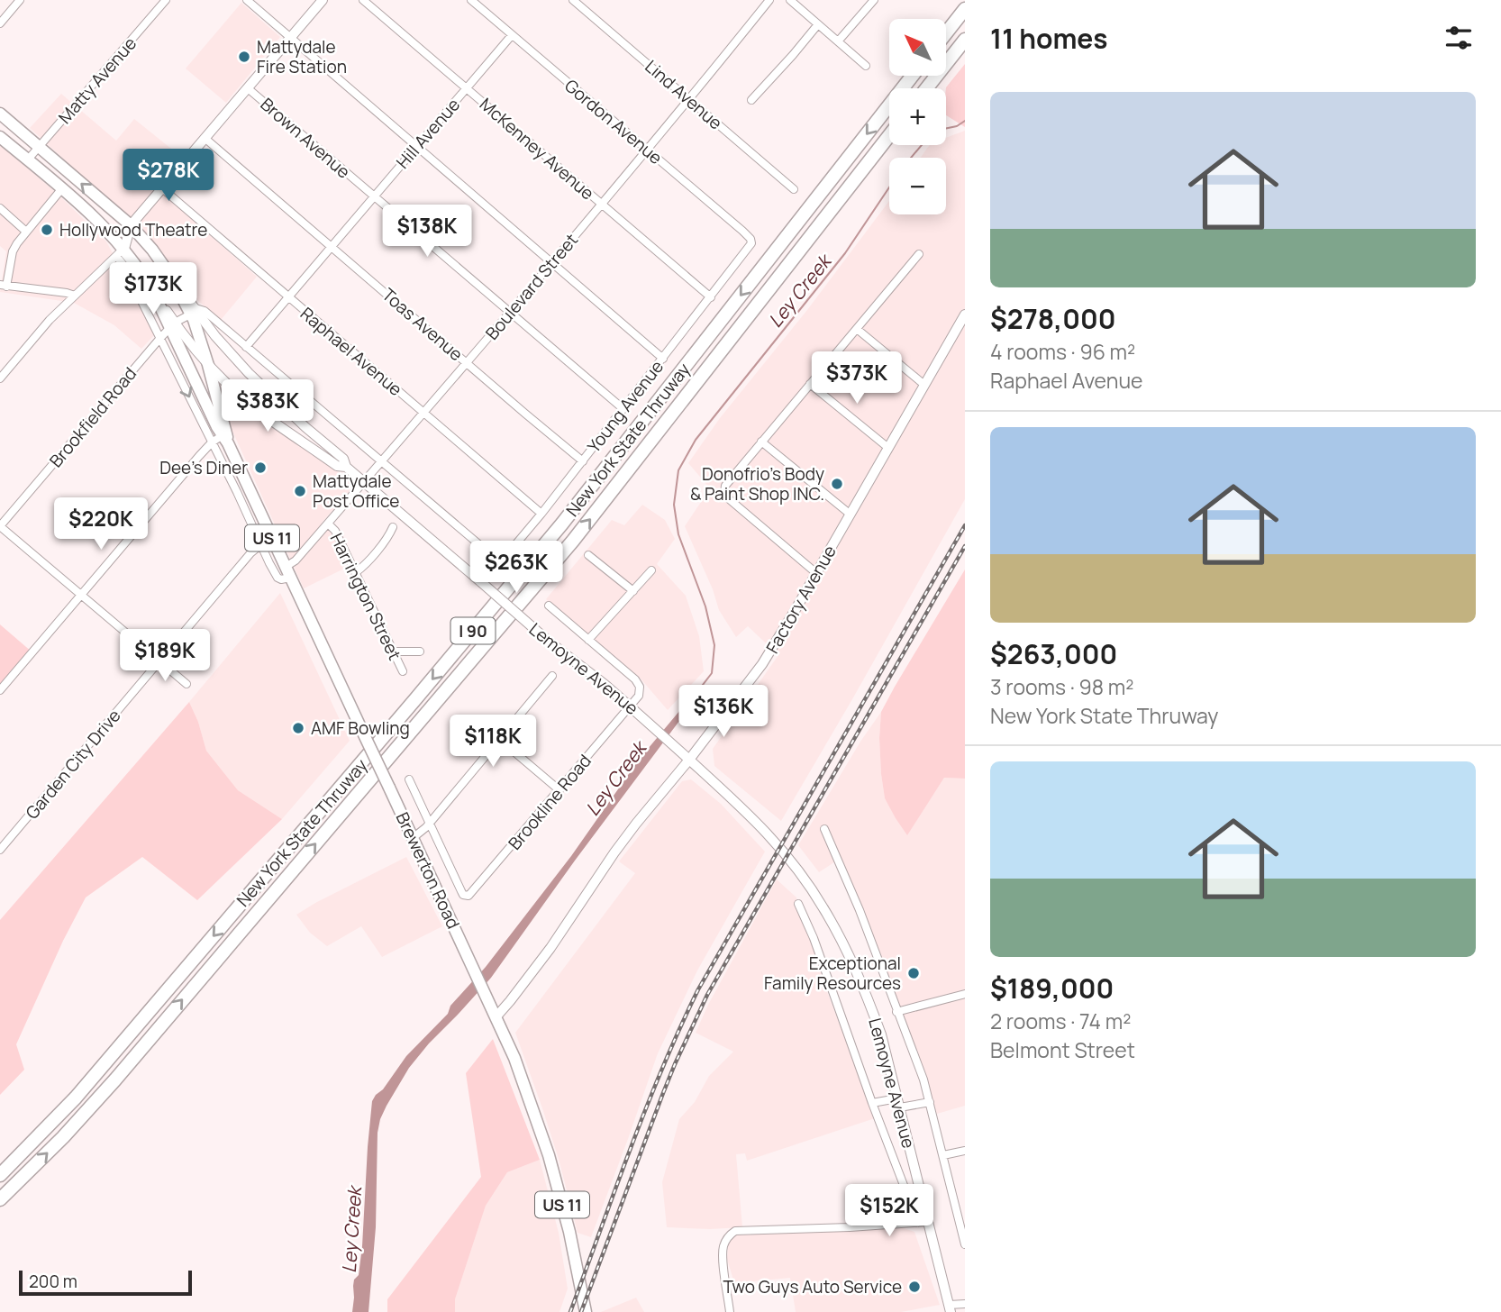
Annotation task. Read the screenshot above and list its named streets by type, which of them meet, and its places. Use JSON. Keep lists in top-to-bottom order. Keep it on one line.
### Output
{"streets":{"highway":["New York State Thruway","I 90"],"main road":["US 11","Brewerton Road"],"street":["Matty Avenue","Lind Avenue","Gordon Avenue","Hill Avenue","Brown Avenue","McKenney Avenue","Boulevard Street","Toas Avenue","Raphael Avenue","Young Avenue","Brookfield Road","Harrington Street","Factory Avenue","Lemoyne Avenue","Garden City Drive","Brookline Road"]},"crossings":[["Matty Avenue","Brewerton Road"],["Lind Avenue","Boulevard Street"],["Gordon Avenue","Hill Avenue"],["Gordon Avenue","Boulevard Street"],["Gordon Avenue","Young Avenue"],["Hill Avenue","Brown Avenue"],["Hill Avenue","McKenney Avenue"],["Hill Avenue","Toas Avenue"],["Hill Avenue","Raphael Avenue"],["Brown Avenue","Boulevard Street"],["Brown Avenue","Young Avenue"],["McKenney Avenue","Boulevard Street"],["McKenney Avenue","Young Avenue"],["Boulevard Street","Toas Avenue"],["Boulevard Street","Raphael Avenue"],["Boulevard Street","Young Avenue"],["Boulevard Street","Harrington Street"],["Boulevard Street","Lemoyne Avenue"],["Boulevard Street","Brewerton Road"],["Toas Avenue","Young Avenue"],["Raphael Avenue","Young Avenue"],["Brookfield Road","Lemoyne Avenue"],["Brookfield Road","Brewerton Road"],["Factory Avenue","Lemoyne Avenue"],["Factory Avenue","Brewerton Road"],["Lemoyne Avenue","Brookline Road"],["Lemoyne Avenue","Brewerton Road"],["Garden City Drive","Brewerton Road"]],"water":["Ley Creek"],"places":["Mattydale Fire Station","Hollywood Theatre","Dee's Diner","Donofrio's Body & Paint Shop INC.","Mattydale Post Office","AMF Bowling","Exceptional Family Resources","Two Guys Auto Service"],"scale_bar":"200 m","north":"top left","page":{"heading":"11 homes","map_buttons":["+","−"],"list":[{"name":"$278,000","note":"4 rooms · 96 m² · Raphael Avenue"},{"name":"$263,000","note":"3 rooms · 98 m² · New York State Thruway"},{"name":"$189,000","note":"2 rooms · 74 m² · Belmont Street"}],"price":["$278K","$138K","$173K","$373K","$383K","$220K","$263K","$189K","$136K","$118K","$152K"],"scale":"200 m"}}
